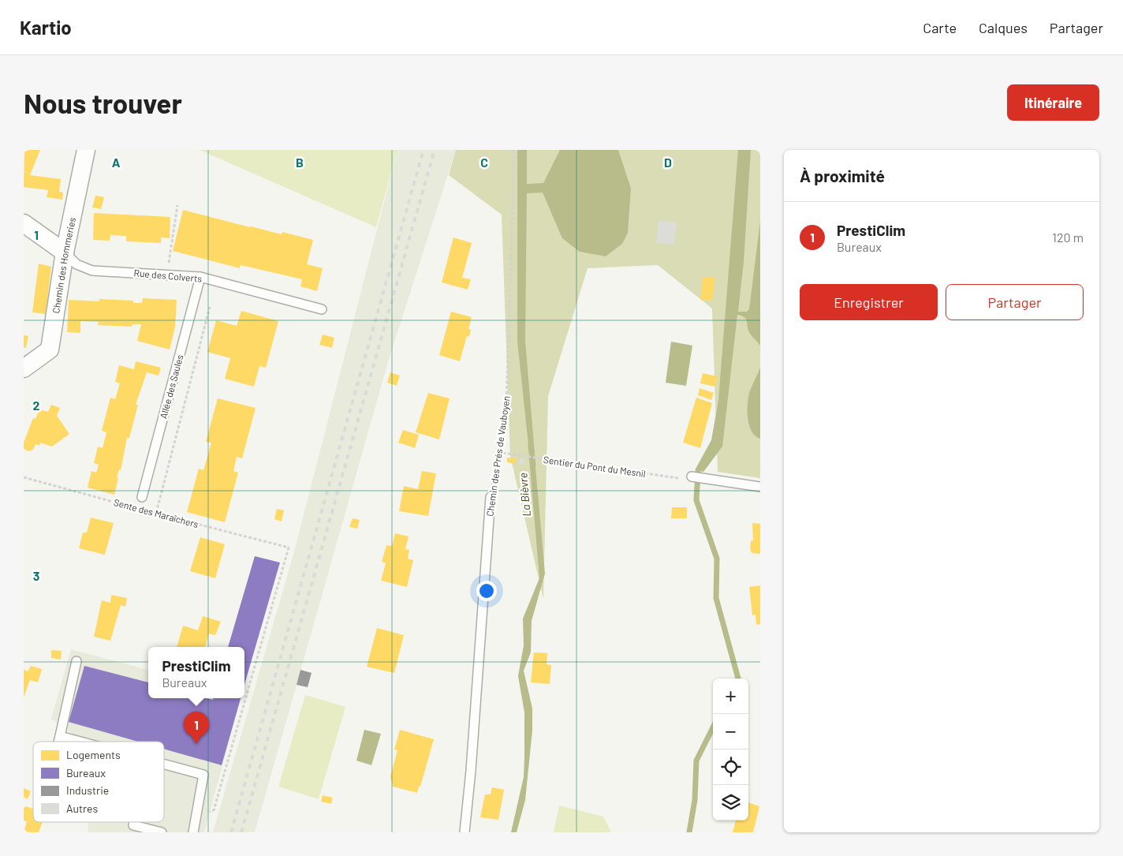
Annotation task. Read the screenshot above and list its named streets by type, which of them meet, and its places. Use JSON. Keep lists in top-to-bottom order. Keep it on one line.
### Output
{"streets":{"street":["Chemin des Hommeries"],"lane":["Rue des Colverts","Allée des Saules","Chemin des Prés de Vauboyen"],"path":["Sentier du Pont du Mesnil","Sente des Maraîchers"]},"crossings":[["Chemin des Hommeries","Rue des Colverts"],["Rue des Colverts","Allée des Saules"],["Allée des Saules","Sente des Maraîchers"],["Chemin des Prés de Vauboyen","Sentier du Pont du Mesnil"]],"water":["La Bièvre"],"legend":["Logements","Bureaux","Industrie","Autres"],"page":{"header":"Kartio","nav":["Carte","Calques","Partager"],"buttons":["Itinéraire",["Enregistrer","Partager"]],"title":"Nous trouver","heading":"À proximité","list":[{"mark":"1","name":"PrestiClim","note":"Bureaux","value":"120 m"}],"popup":["PrestiClim","Bureaux"],"map_buttons":["+","−"],"pins":"1"},"grid":{"columns":["A","B","C","D"],"rows":["1","2","3"]}}
